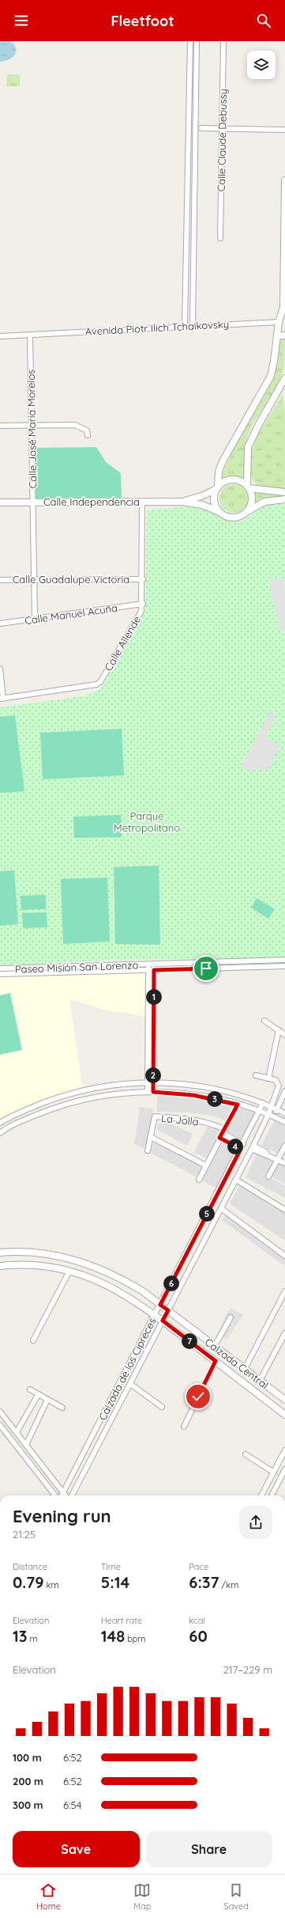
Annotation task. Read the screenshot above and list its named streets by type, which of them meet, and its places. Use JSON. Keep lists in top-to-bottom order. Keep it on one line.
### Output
{"streets":{"street":["Calle Claude Debussy","Avenida Piotr Ilich Tchaikovsky","Calle José María Morelos","Calle Independencia","Calle Guadalupe Victoria","Calle Manuel Acuña","Calle Allende","Paseo Misión San Lorenzo","La Jolla","Calzada Central","Calzada de los Cipreces"]},"crossings":[["Avenida Piotr Ilich Tchaikovsky","Calle José María Morelos"],["Calle José María Morelos","Calle Independencia"],["Calle José María Morelos","Calle Guadalupe Victoria"],["Calle José María Morelos","Calle Manuel Acuña"],["Calle Independencia","Calle Allende"],["Calle Guadalupe Victoria","Calle Allende"],["Calle Manuel Acuña","Calle Allende"],["La Jolla","Calzada de los Cipreces"],["Calzada Central","Calzada de los Cipreces"]],"parks":["Parque Metropolitano"],"page":{"header":"Fleetfoot","pins":["1","2","3","4","5","6","7"],"heading":["Evening run","21:25"],"stats":[["Distance","0.79 km"],["Time","5:14"],["Pace","6:37 /km"],["Elevation","13 m"],["Heart rate","148 bpm"],["kcal","60"]],"chart":["Elevation","217–229 m"],"list":[{"name":"100 m","note":"6:52"},{"name":"200 m","note":"6:52"},{"name":"300 m","note":"6:54"}],"buttons":["Save","Share"],"tabs":["Home","Map","Saved"]}}
